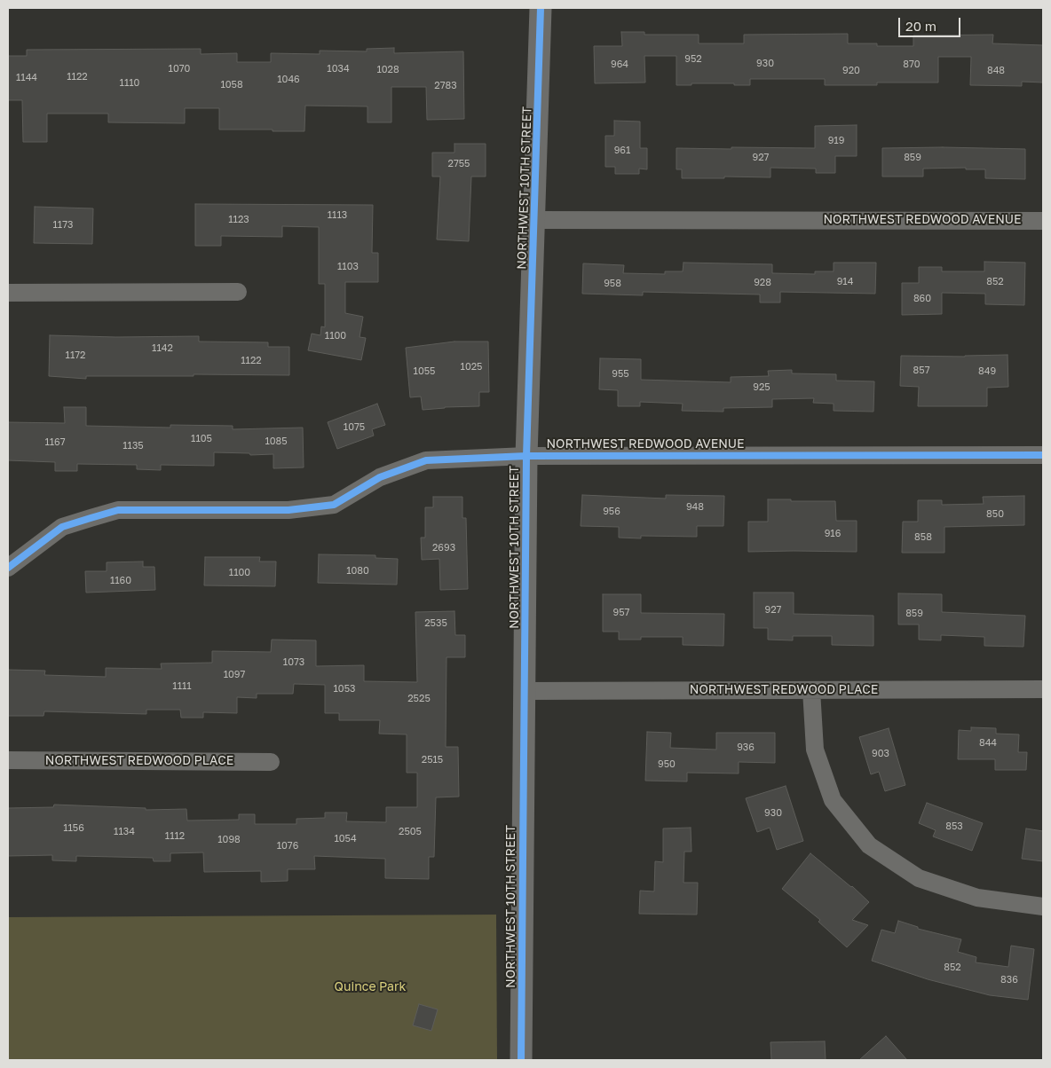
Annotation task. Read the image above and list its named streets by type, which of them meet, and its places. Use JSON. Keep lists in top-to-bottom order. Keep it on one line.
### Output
{"streets":{"street":["NORTHWEST 10TH STREET","NORTHWEST REDWOOD AVENUE","NORTHWEST REDWOOD PLACE"]},"crossings":[["NORTHWEST 10TH STREET","NORTHWEST REDWOOD AVENUE"],["NORTHWEST 10TH STREET","NORTHWEST REDWOOD PLACE"]],"parks":["Quince Park"],"house_numbers":["952","930","964","870","1070","1034","1028","920","848","1122","1144","1046","1110","1058","2783","919","961","927","859","2755","1113","1123","1173","1103","914","852","928","958","860","1100","1142","1172","1122","1025","857","1055","849","955","925","1075","1105","1085","1167","1135","948","956","850","916","858","2693","1080","1100","1160","927","957","859","2535","1073","1097","1111","1053","2525","844","936","903","2515","950","930","853","1156","1134","2505","1112","1054","1098","1076","852","836"],"scale_bar":"20 m"}
